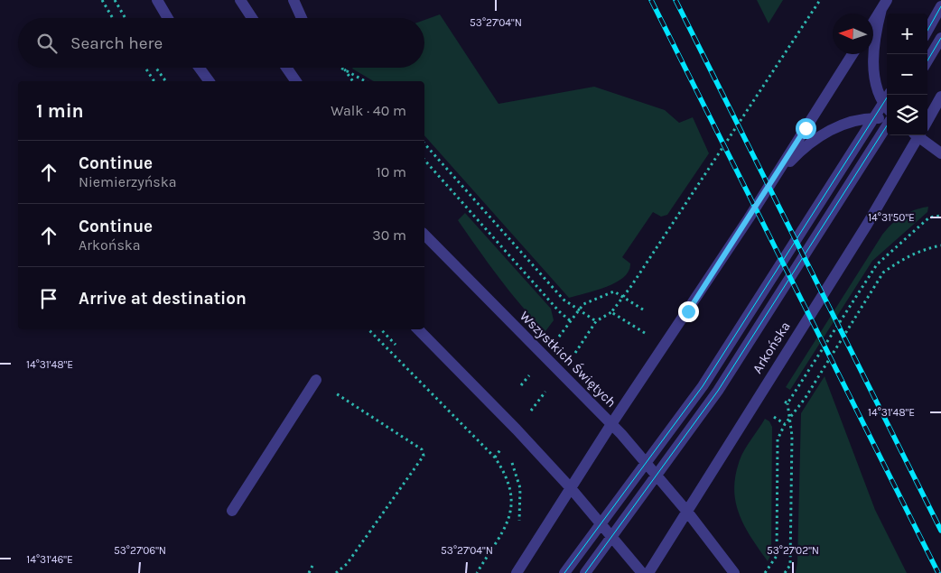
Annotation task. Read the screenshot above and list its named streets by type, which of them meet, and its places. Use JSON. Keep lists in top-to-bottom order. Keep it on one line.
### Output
{"streets":{"street":["Arkońska","Wszystkich Świętych"]},"crossings":[["Arkońska","Wszystkich Świętych"]],"north":"left","page":{"map_buttons":["+","−"],"search":"Search here","heading":["1 min","Walk · 40 m"],"list":[["Continue","Niemierzyńska","10 m"],["Continue","Arkońska","30 m"],"Arrive at destination"]},"coordinates":["53°27'04\"N","14°31'50\"E","14°31'48\"E","53°27'06\"N","53°27'02\"N","14°31'46\"E"]}
